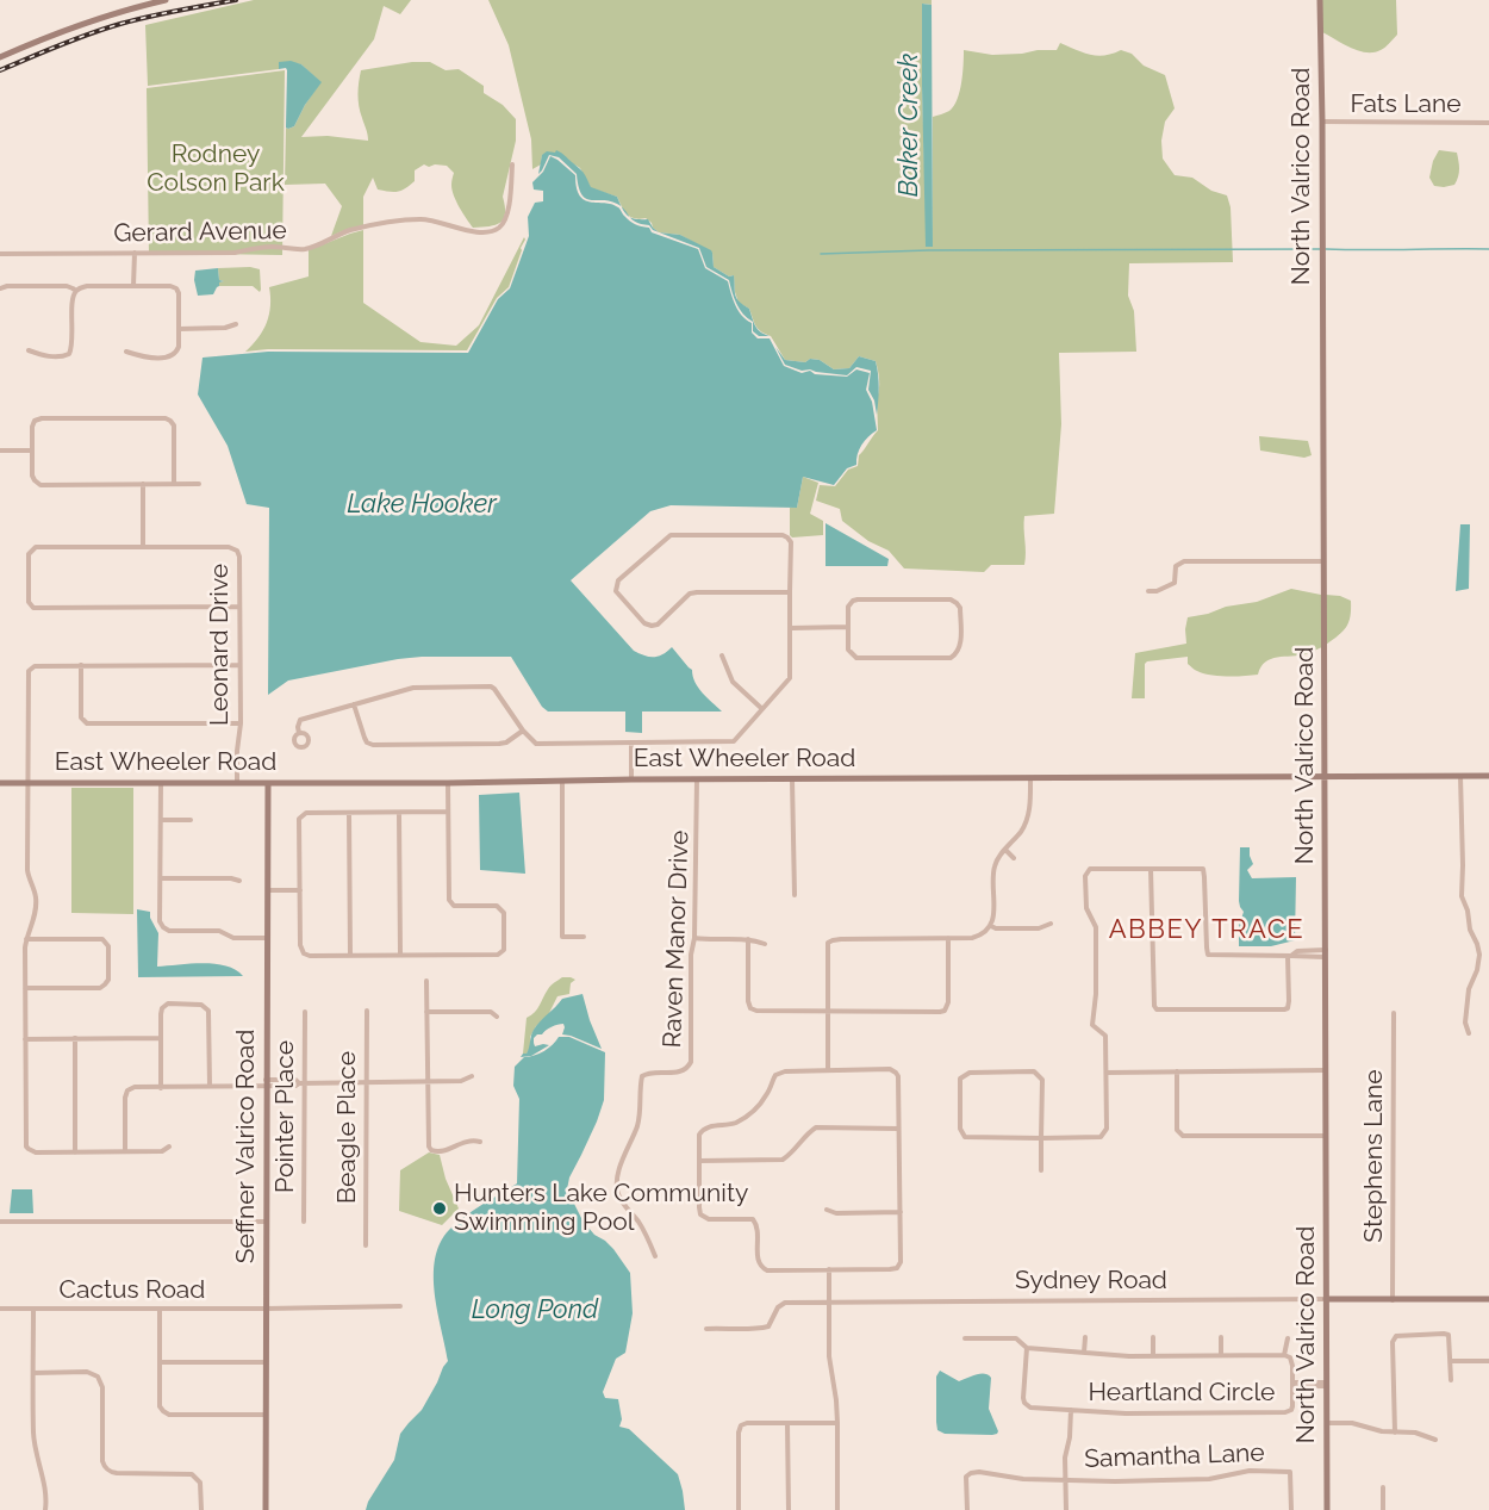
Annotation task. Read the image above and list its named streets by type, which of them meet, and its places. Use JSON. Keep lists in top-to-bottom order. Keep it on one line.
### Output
{"streets":{"street":["Fats Lane","North Valrico Road","Gerard Avenue","Leonard Drive","East Wheeler Road","Raven Manor Drive","Pointer Place","Beagle Place","Seffner Valrico Road","Stephens Lane","Sydney Road","Cactus Road","Heartland Circle","Samantha Lane"]},"crossings":[["Fats Lane","North Valrico Road"],["North Valrico Road","East Wheeler Road"],["North Valrico Road","Sydney Road"],["Leonard Drive","East Wheeler Road"],["East Wheeler Road","Raven Manor Drive"],["East Wheeler Road","Seffner Valrico Road"],["Seffner Valrico Road","Cactus Road"],["Stephens Lane","Sydney Road"],["Heartland Circle","Samantha Lane"]],"districts":["ABBEY TRACE"],"water":["Baker Creek","Lake Hooker","Long Pond"],"parks":["Rodney Colson Park"],"places":["Hunters Lake Community Swimming Pool"]}
